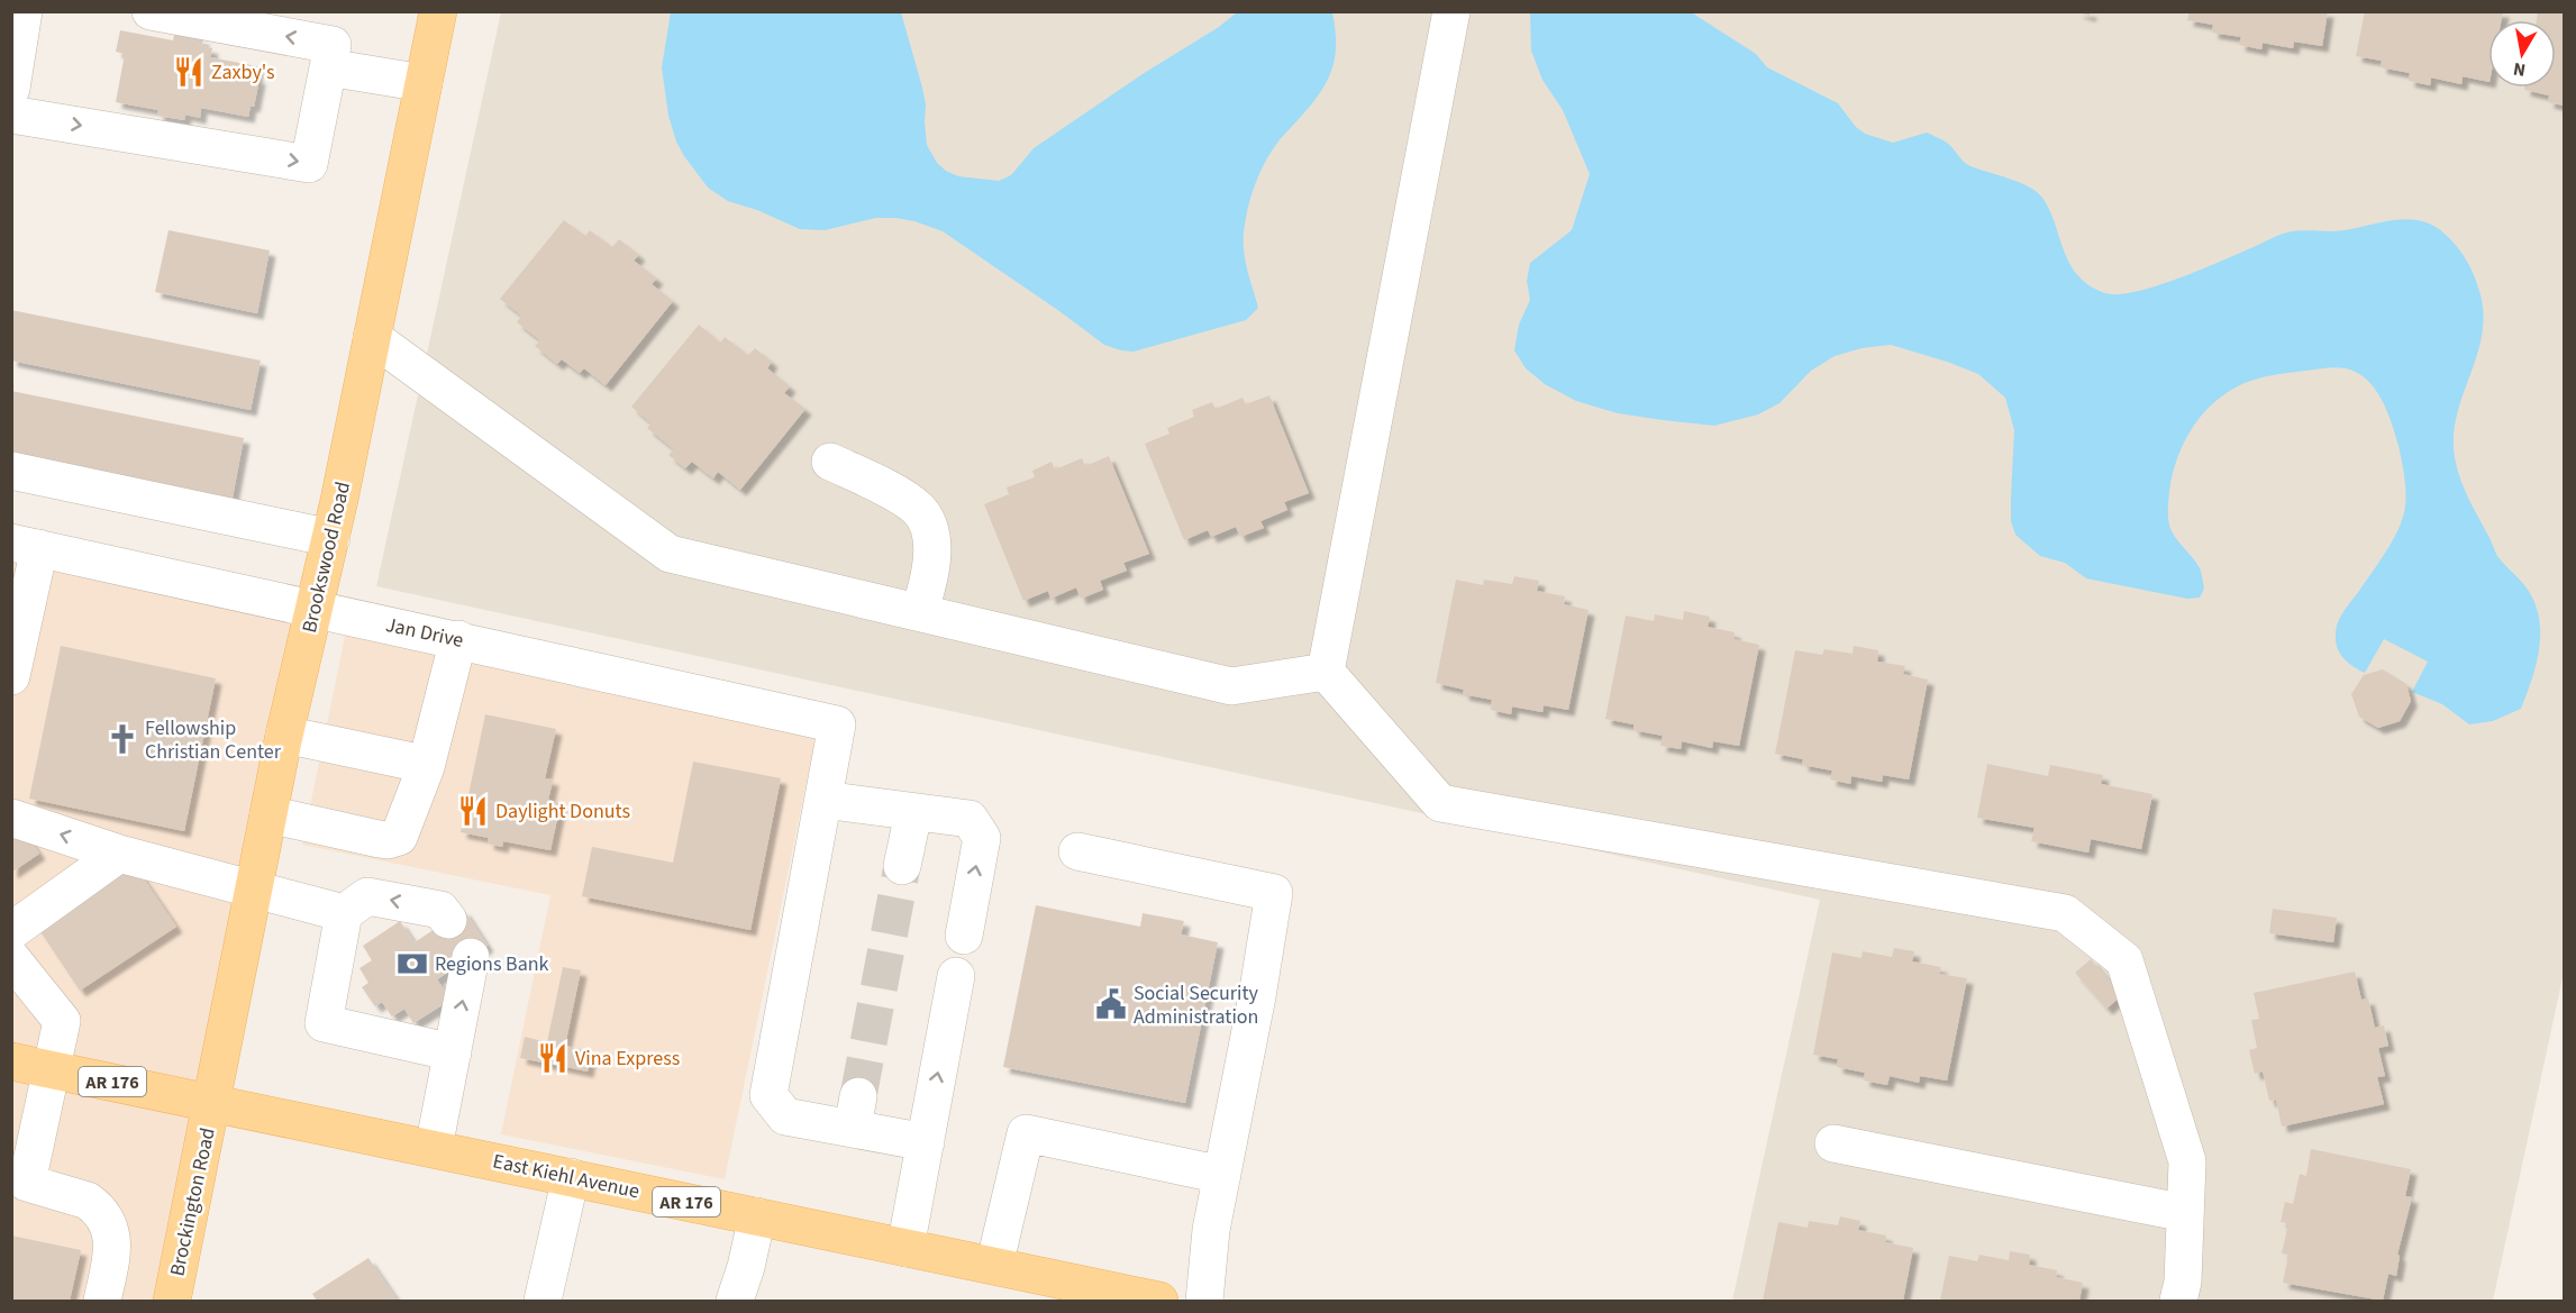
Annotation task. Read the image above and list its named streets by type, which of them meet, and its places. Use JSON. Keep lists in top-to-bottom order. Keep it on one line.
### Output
{"streets":{"main road":["Brookswood Road","AR 176","East Kiehl Avenue","Brockington Road"],"street":["Jan Drive"]},"crossings":[["Brookswood Road","Jan Drive"],["Brookswood Road","East Kiehl Avenue"],["Brookswood Road","Brockington Road"],["East Kiehl Avenue","Brockington Road"]],"places":{"restaurant":["Zaxby's","Daylight Donuts","Vina Express"],"church":["Fellowship Christian Center"],"bank":["Regions Bank"],"public building":["Social Security Administration"]},"north":"bottom"}
